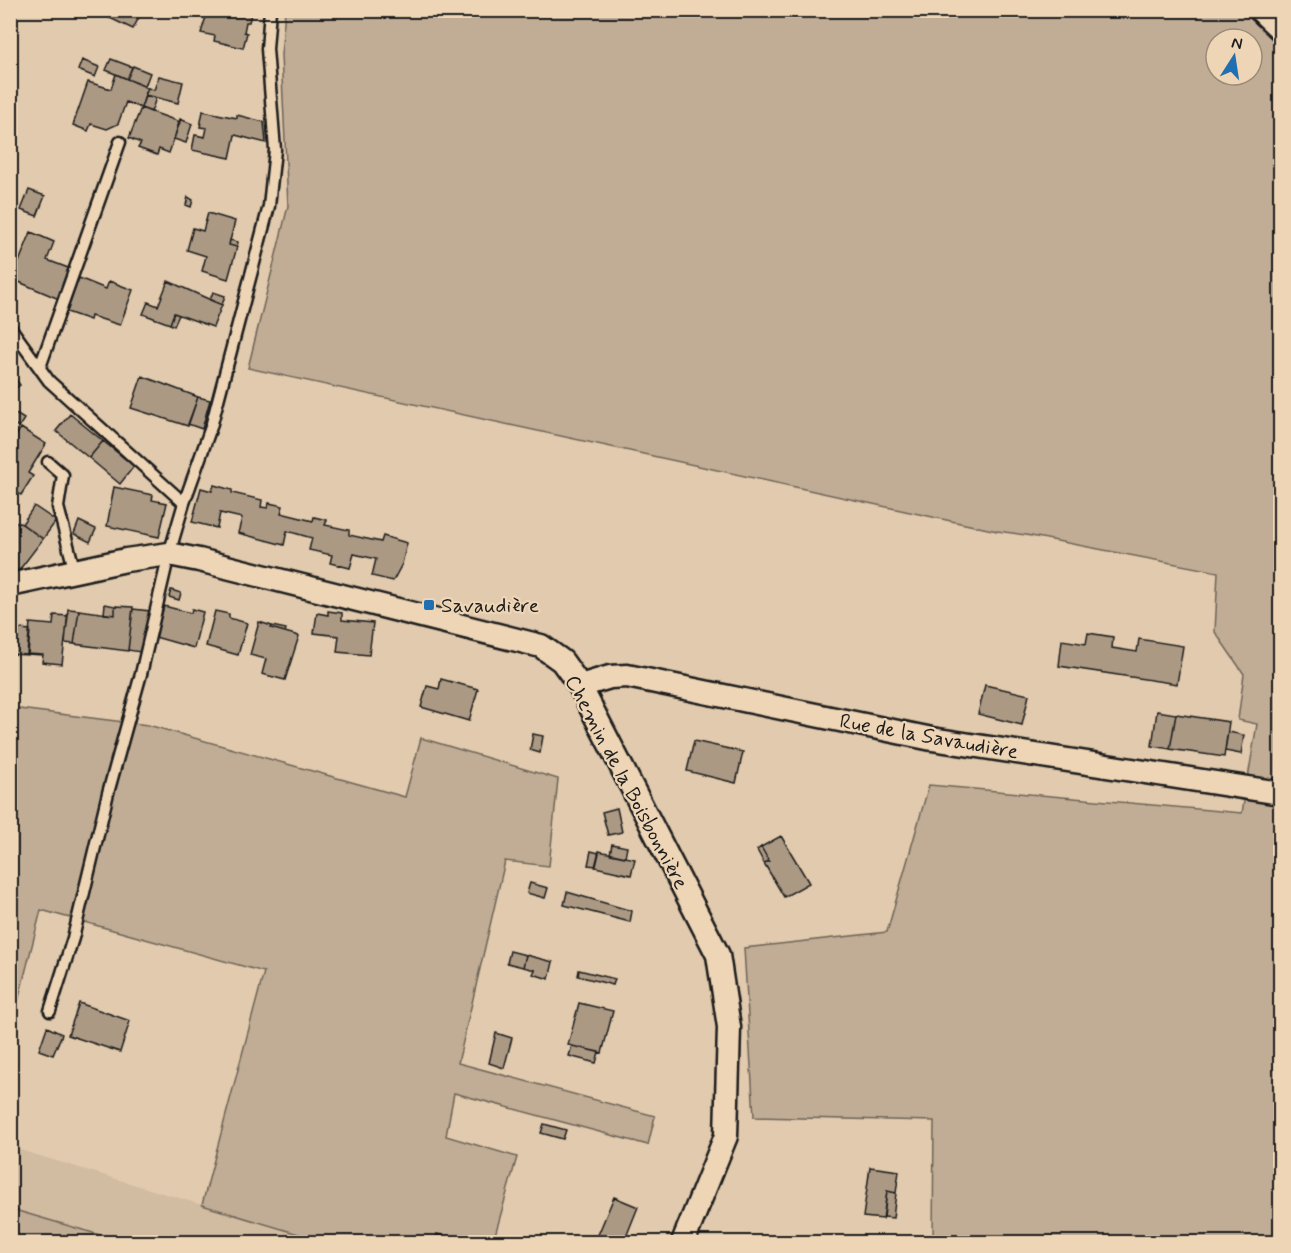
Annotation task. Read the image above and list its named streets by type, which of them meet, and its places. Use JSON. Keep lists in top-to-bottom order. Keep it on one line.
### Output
{"streets":{"street":["Rue de la Savaudière","Chemin de la Boisbonnière"]},"crossings":[["Rue de la Savaudière","Chemin de la Boisbonnière"]],"places":{"transit":["Savaudière"]},"north":"top"}
